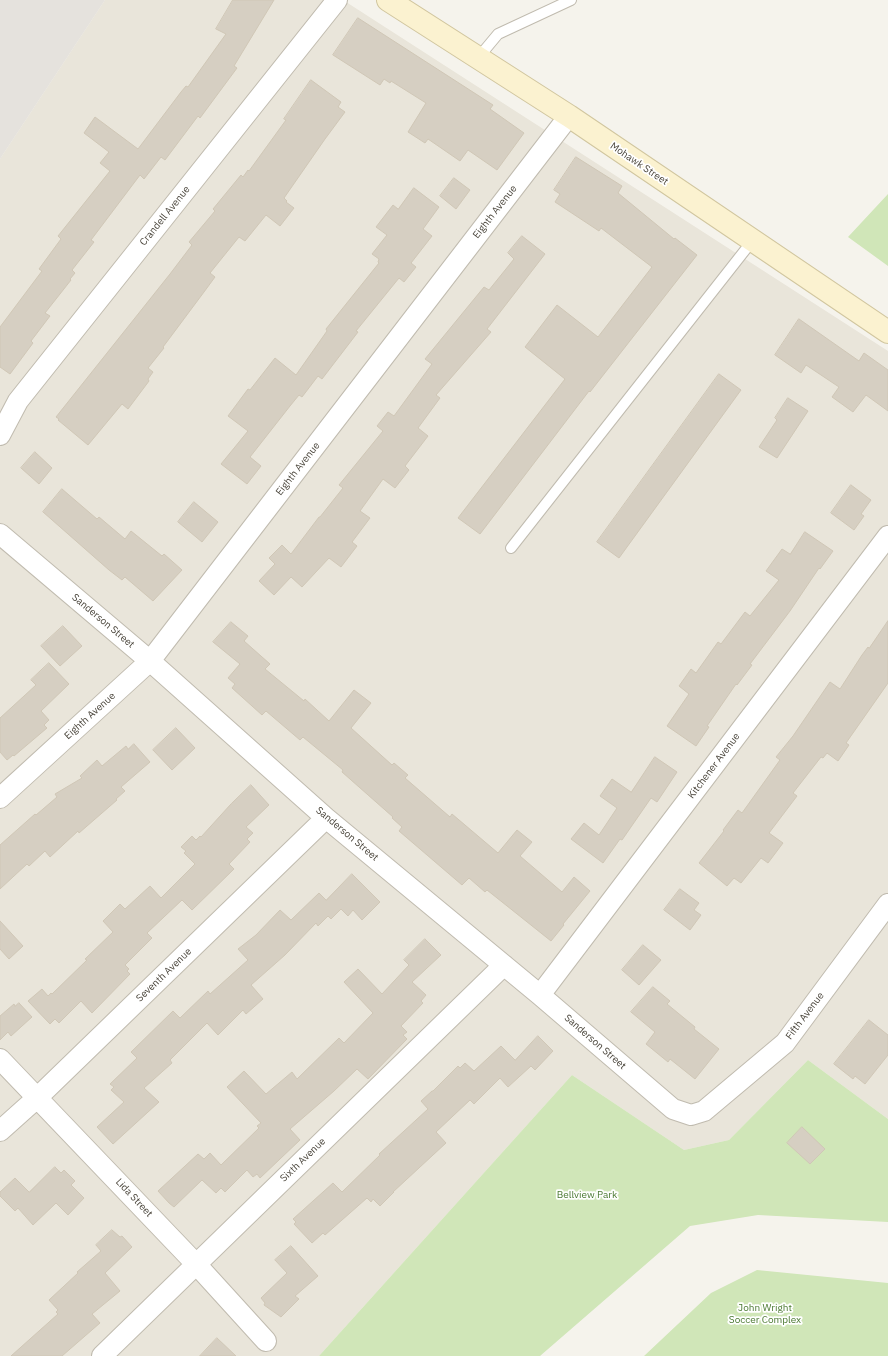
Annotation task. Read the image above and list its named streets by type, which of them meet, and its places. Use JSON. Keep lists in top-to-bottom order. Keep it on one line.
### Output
{"streets":{"street":["Mohawk Street","Eighth Avenue","Crandell Avenue","Sanderson Street","Kitchener Avenue","Seventh Avenue","Fifth Avenue","Sixth Avenue","Lida Street"]},"crossings":[["Mohawk Street","Eighth Avenue"],["Eighth Avenue","Sanderson Street"],["Sanderson Street","Kitchener Avenue"],["Sanderson Street","Seventh Avenue"],["Sanderson Street","Fifth Avenue"],["Sanderson Street","Sixth Avenue"],["Seventh Avenue","Lida Street"],["Sixth Avenue","Lida Street"]],"parks":["Bellview Park","John Wright Soccer Complex"]}
